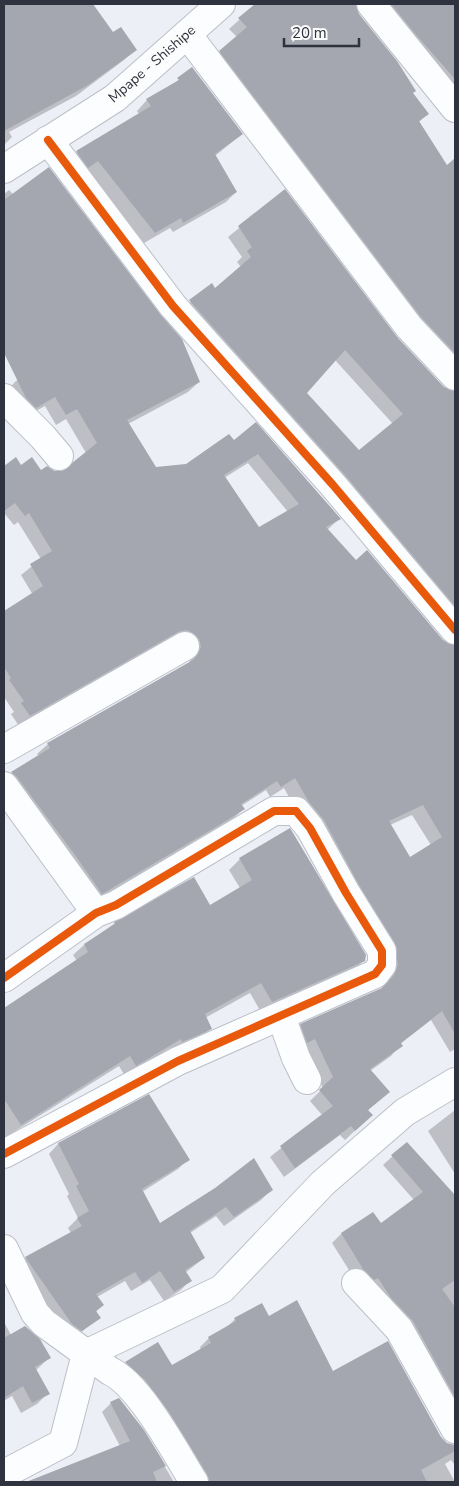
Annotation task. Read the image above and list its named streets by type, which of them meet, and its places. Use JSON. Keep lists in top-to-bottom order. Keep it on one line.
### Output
{"streets":{"street":["Mpape - Shishipe"]},"scale_bar":"20 m"}
